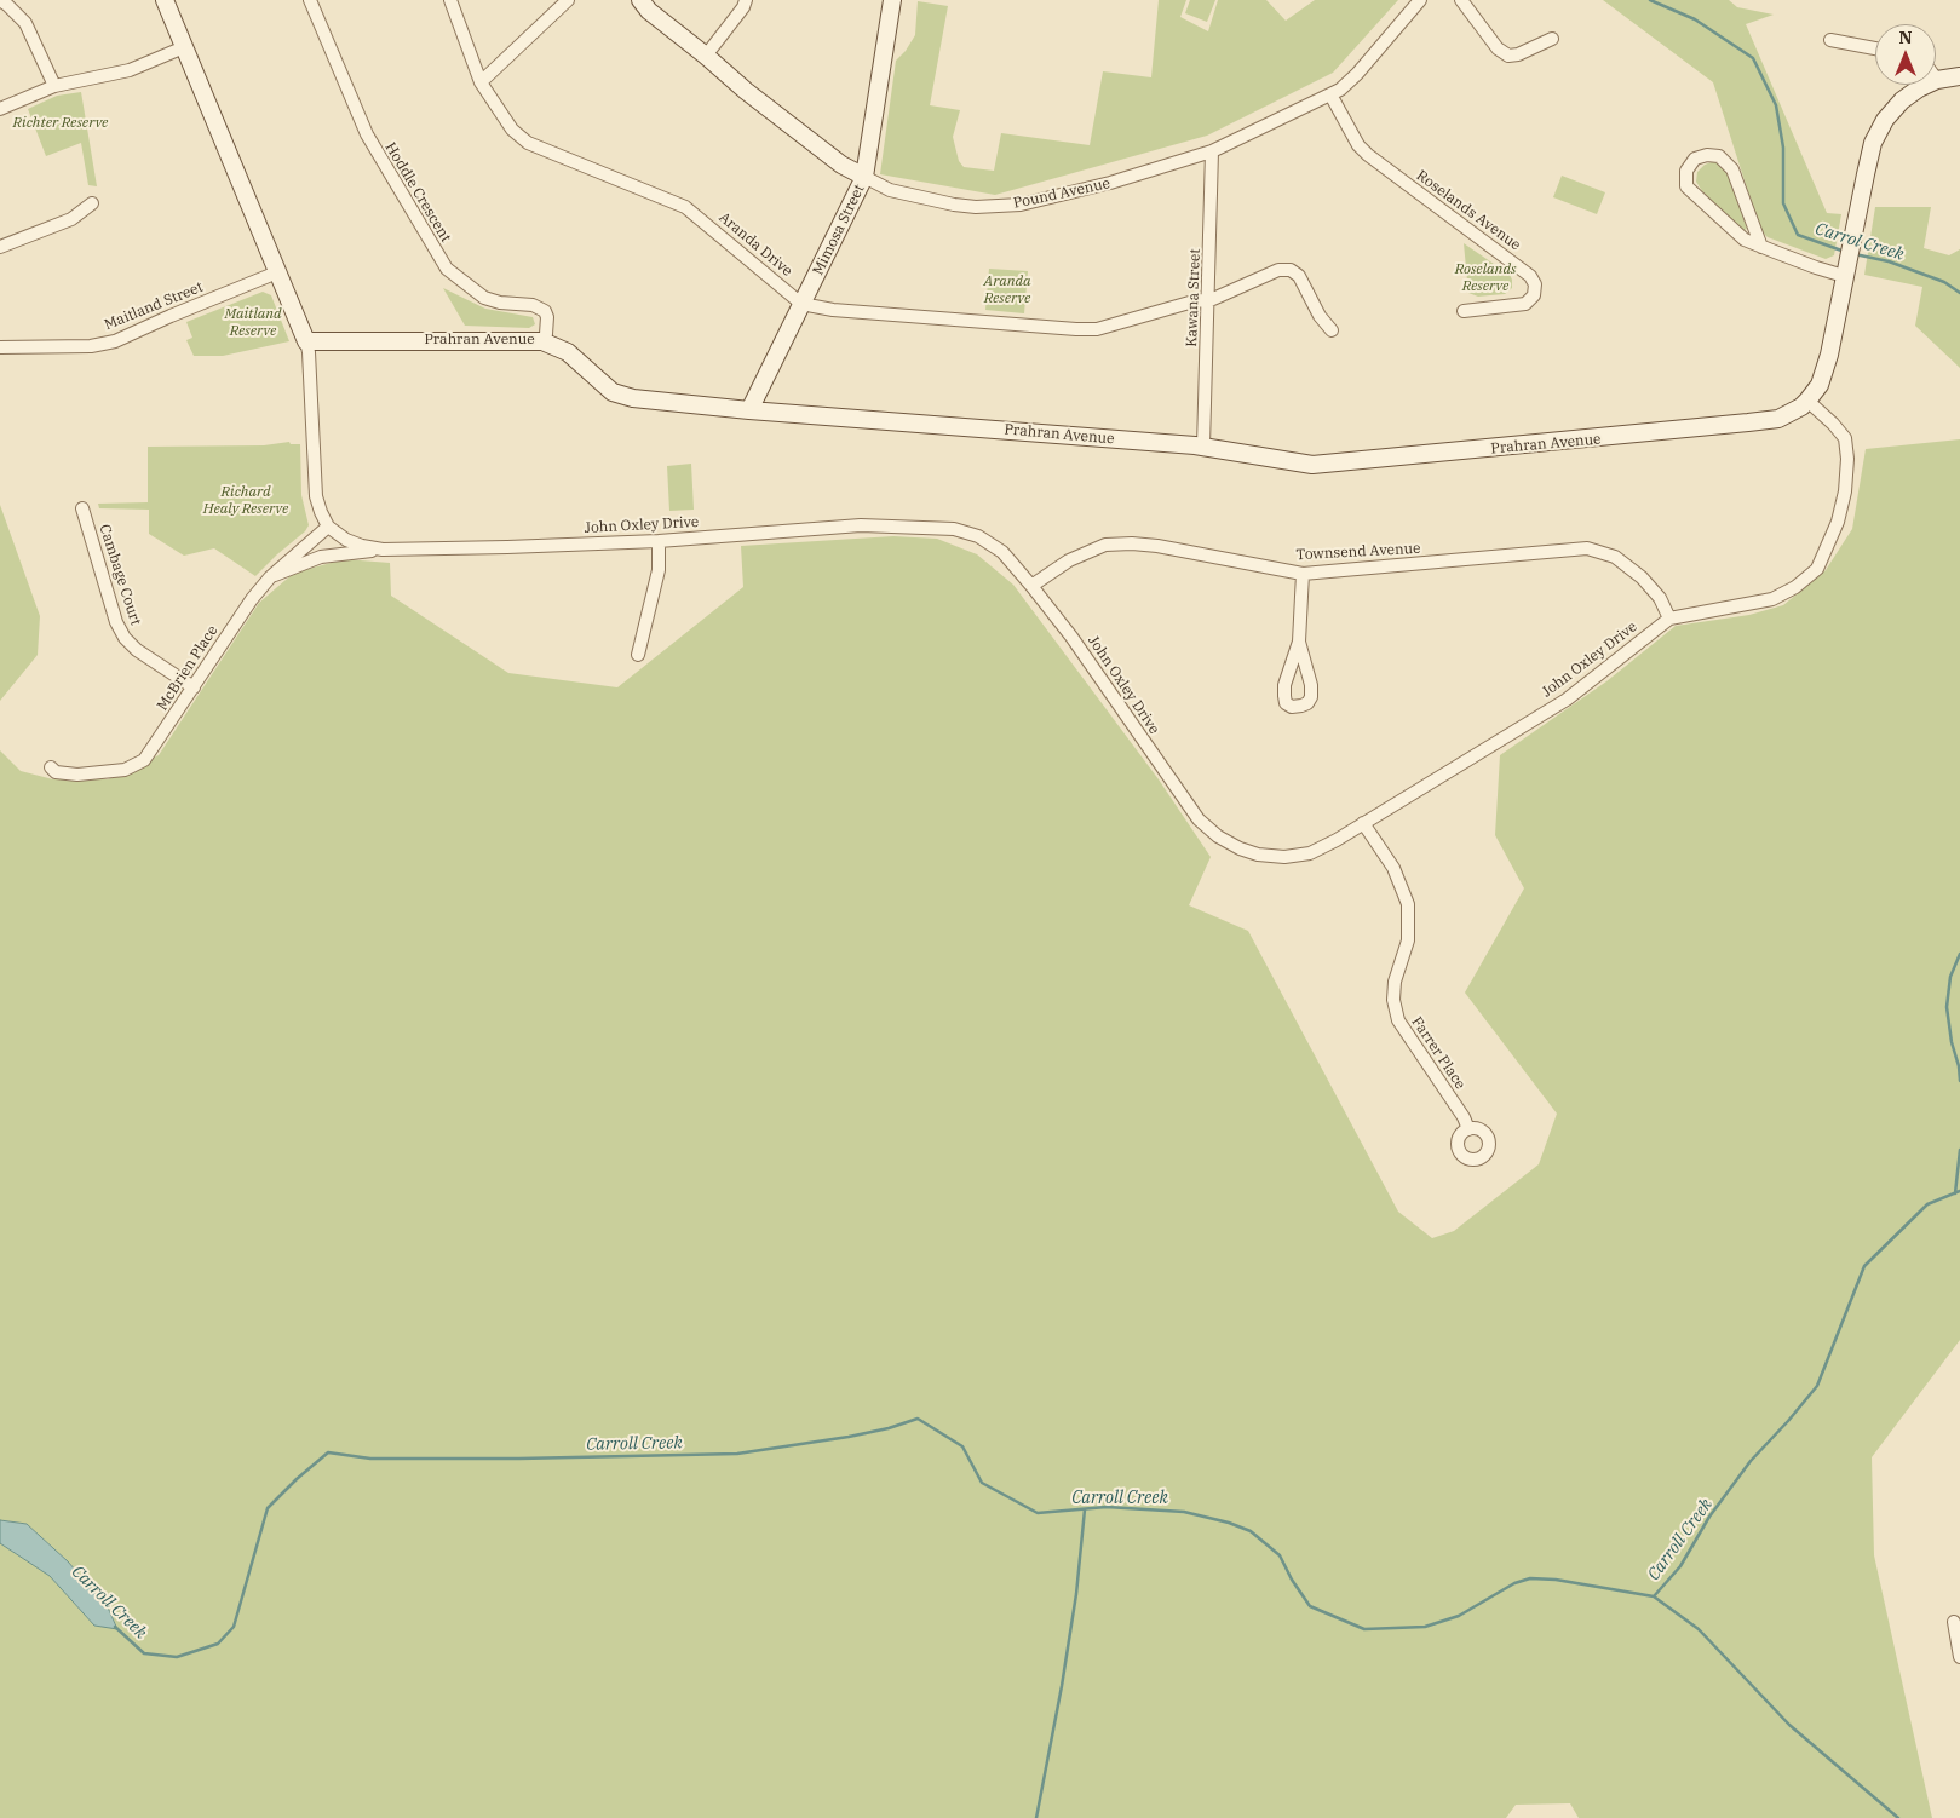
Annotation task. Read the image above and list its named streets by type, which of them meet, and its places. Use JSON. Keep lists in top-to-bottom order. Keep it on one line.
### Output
{"streets":{"street":["Hoddle Crescent","Pound Avenue","Roselands Avenue","Mimosa Street","Aranda Drive","Kawana Street","Maitland Street","Prahran Avenue","John Oxley Drive","Townsend Avenue","Cambage Court","McBrien Place","Farrer Place"]},"crossings":[["Hoddle Crescent","Prahran Avenue"],["Pound Avenue","Roselands Avenue"],["Pound Avenue","Mimosa Street"],["Pound Avenue","Kawana Street"],["Mimosa Street","Aranda Drive"],["Mimosa Street","Prahran Avenue"],["Aranda Drive","Kawana Street"],["Kawana Street","Prahran Avenue"],["Prahran Avenue","John Oxley Drive"],["John Oxley Drive","Townsend Avenue"],["John Oxley Drive","McBrien Place"],["John Oxley Drive","Farrer Place"],["Cambage Court","McBrien Place"]],"water":["Carrol Creek","Carroll Creek"],"parks":["Richter Reserve","Roselands Reserve","Aranda Reserve","Maitland Reserve","Richard Healy Reserve"],"north":"top"}
